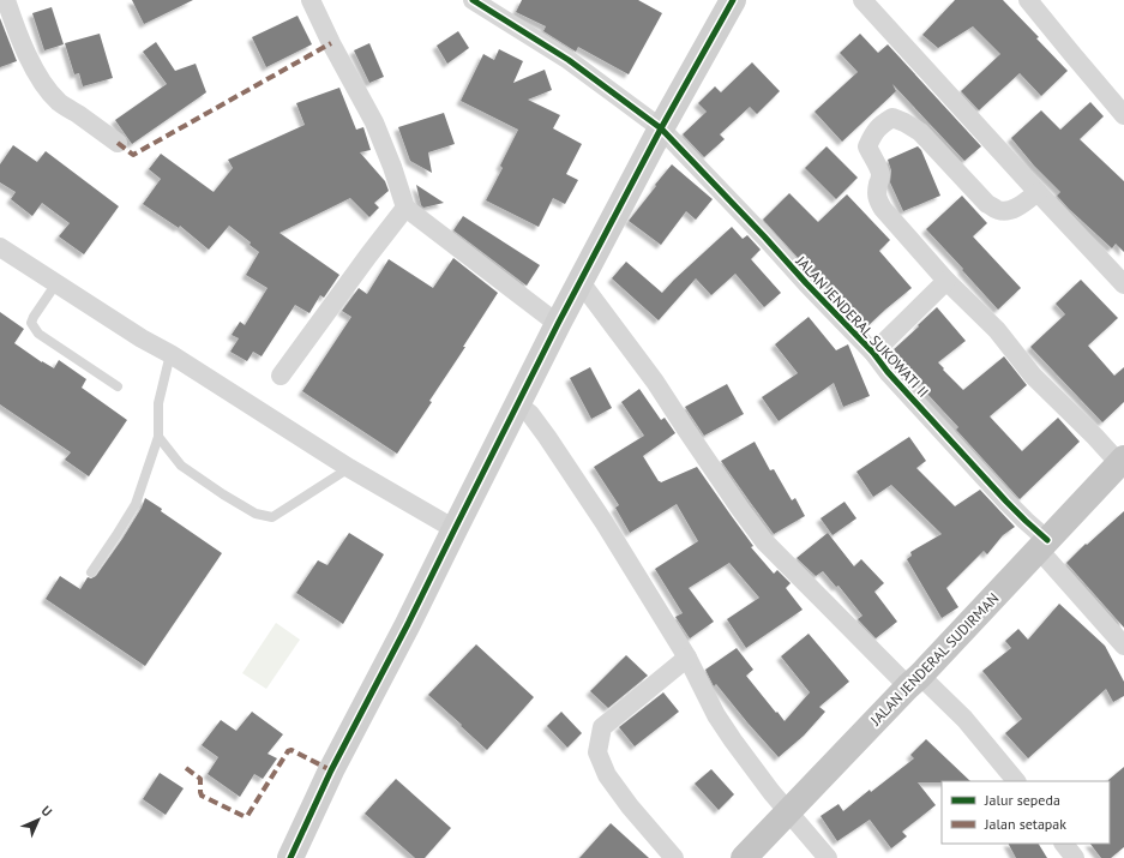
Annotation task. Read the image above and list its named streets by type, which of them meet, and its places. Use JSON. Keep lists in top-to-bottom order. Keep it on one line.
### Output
{"streets":{"highway":["JALAN JENDERAL SUDIRMAN"],"street":["JALAN JENDERAL SUKOWATI II"]},"crossings":[["JALAN JENDERAL SUKOWATI II","JALAN JENDERAL SUDIRMAN"]],"legend":["Jalur sepeda","Jalan setapak"],"north":"top right"}
